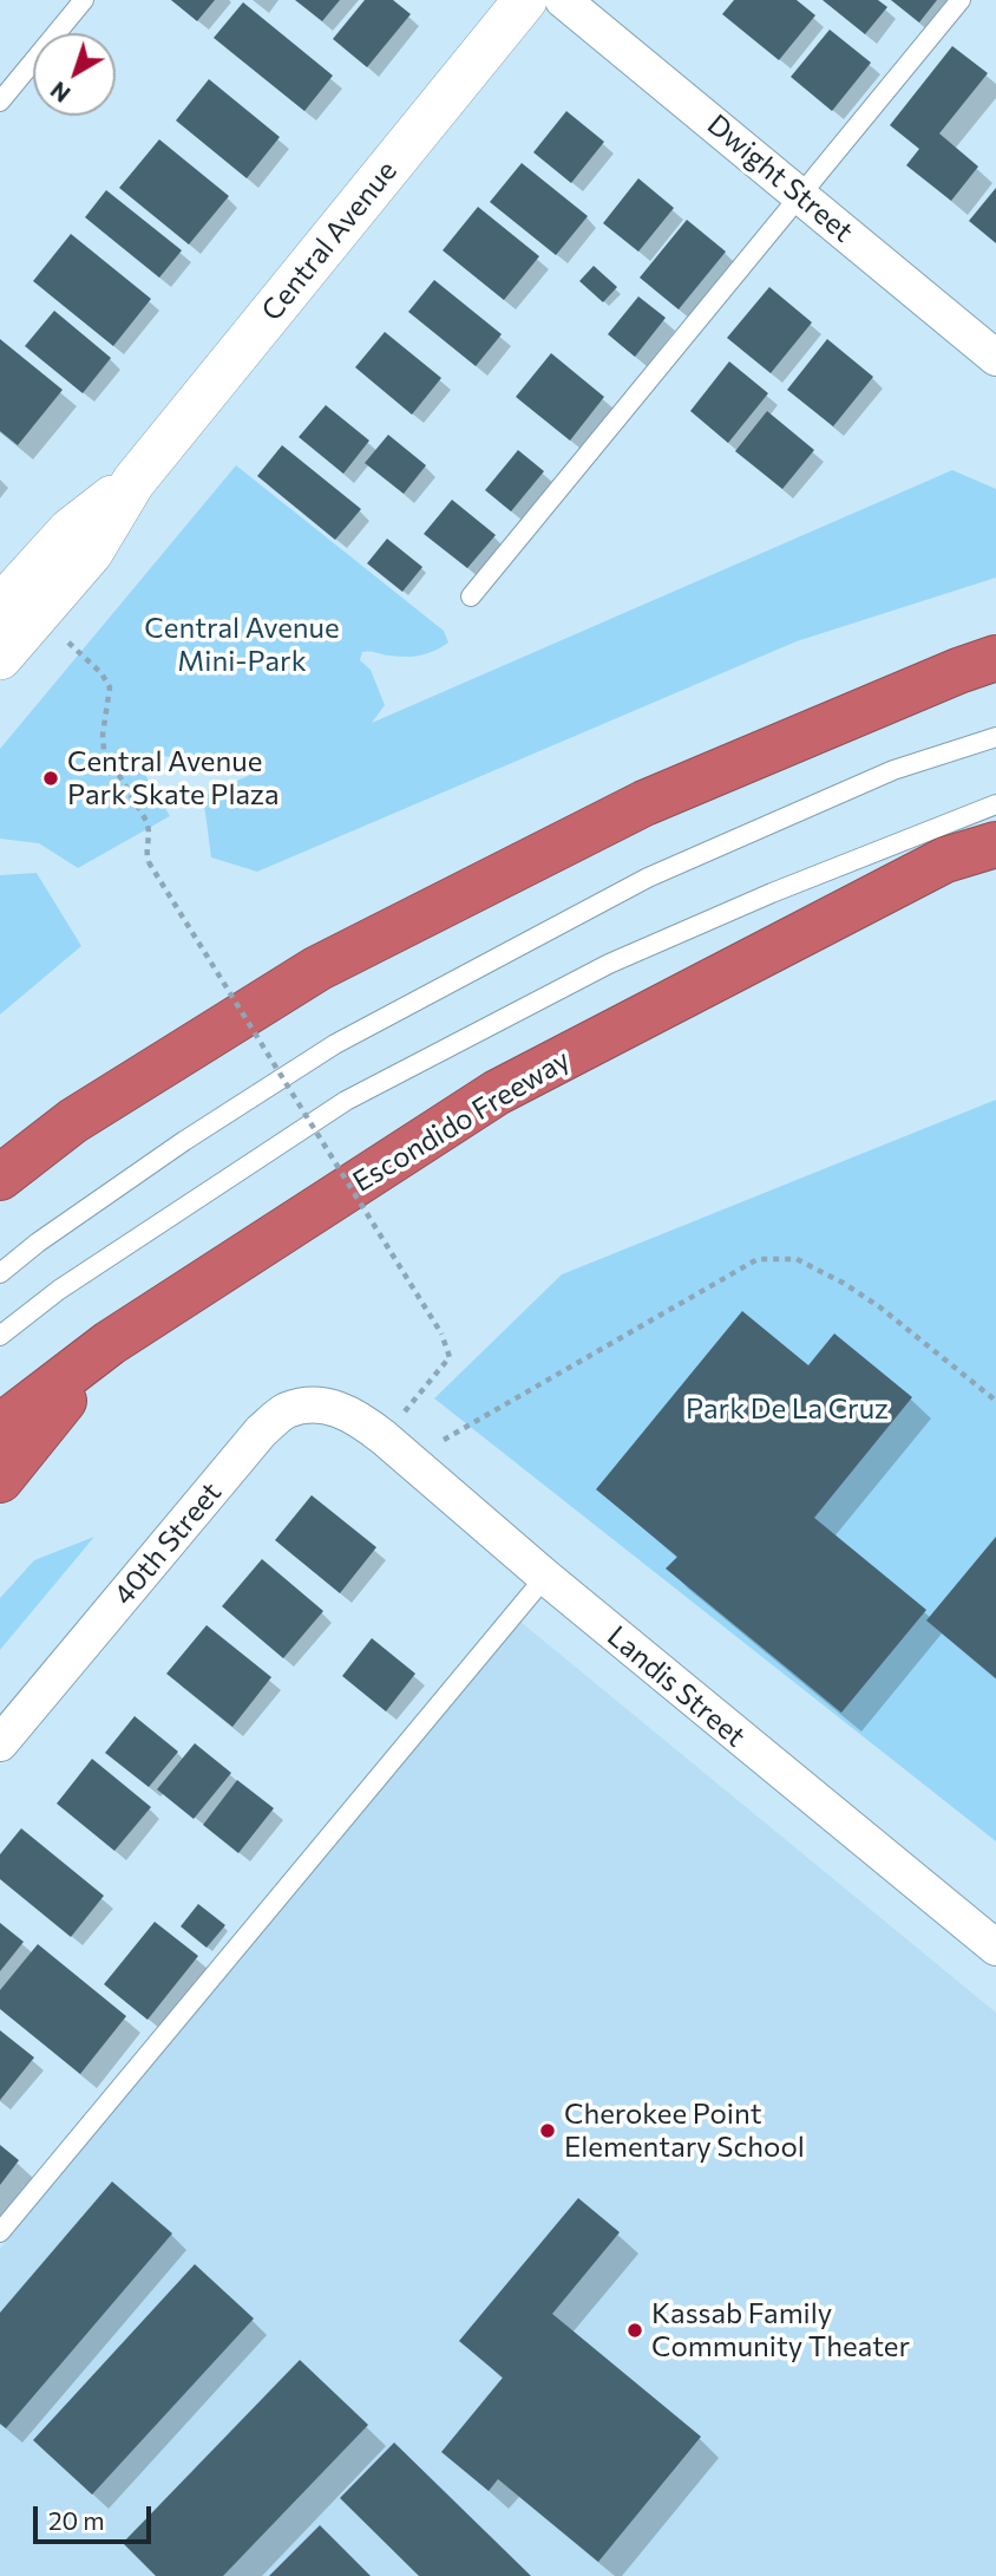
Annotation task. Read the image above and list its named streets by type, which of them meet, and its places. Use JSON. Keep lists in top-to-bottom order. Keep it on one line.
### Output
{"streets":{"highway":["Escondido Freeway"],"street":["Dwight Street","Central Avenue","40th Street","Landis Street"]},"crossings":[["40th Street","Landis Street"]],"parks":["Central Avenue Mini-Park","Park De La Cruz"],"places":["Central Avenue Park Skate Plaza","Cherokee Point Elementary School","Kassab Family Community Theater"],"scale_bar":"20 m","north":"bottom left"}
